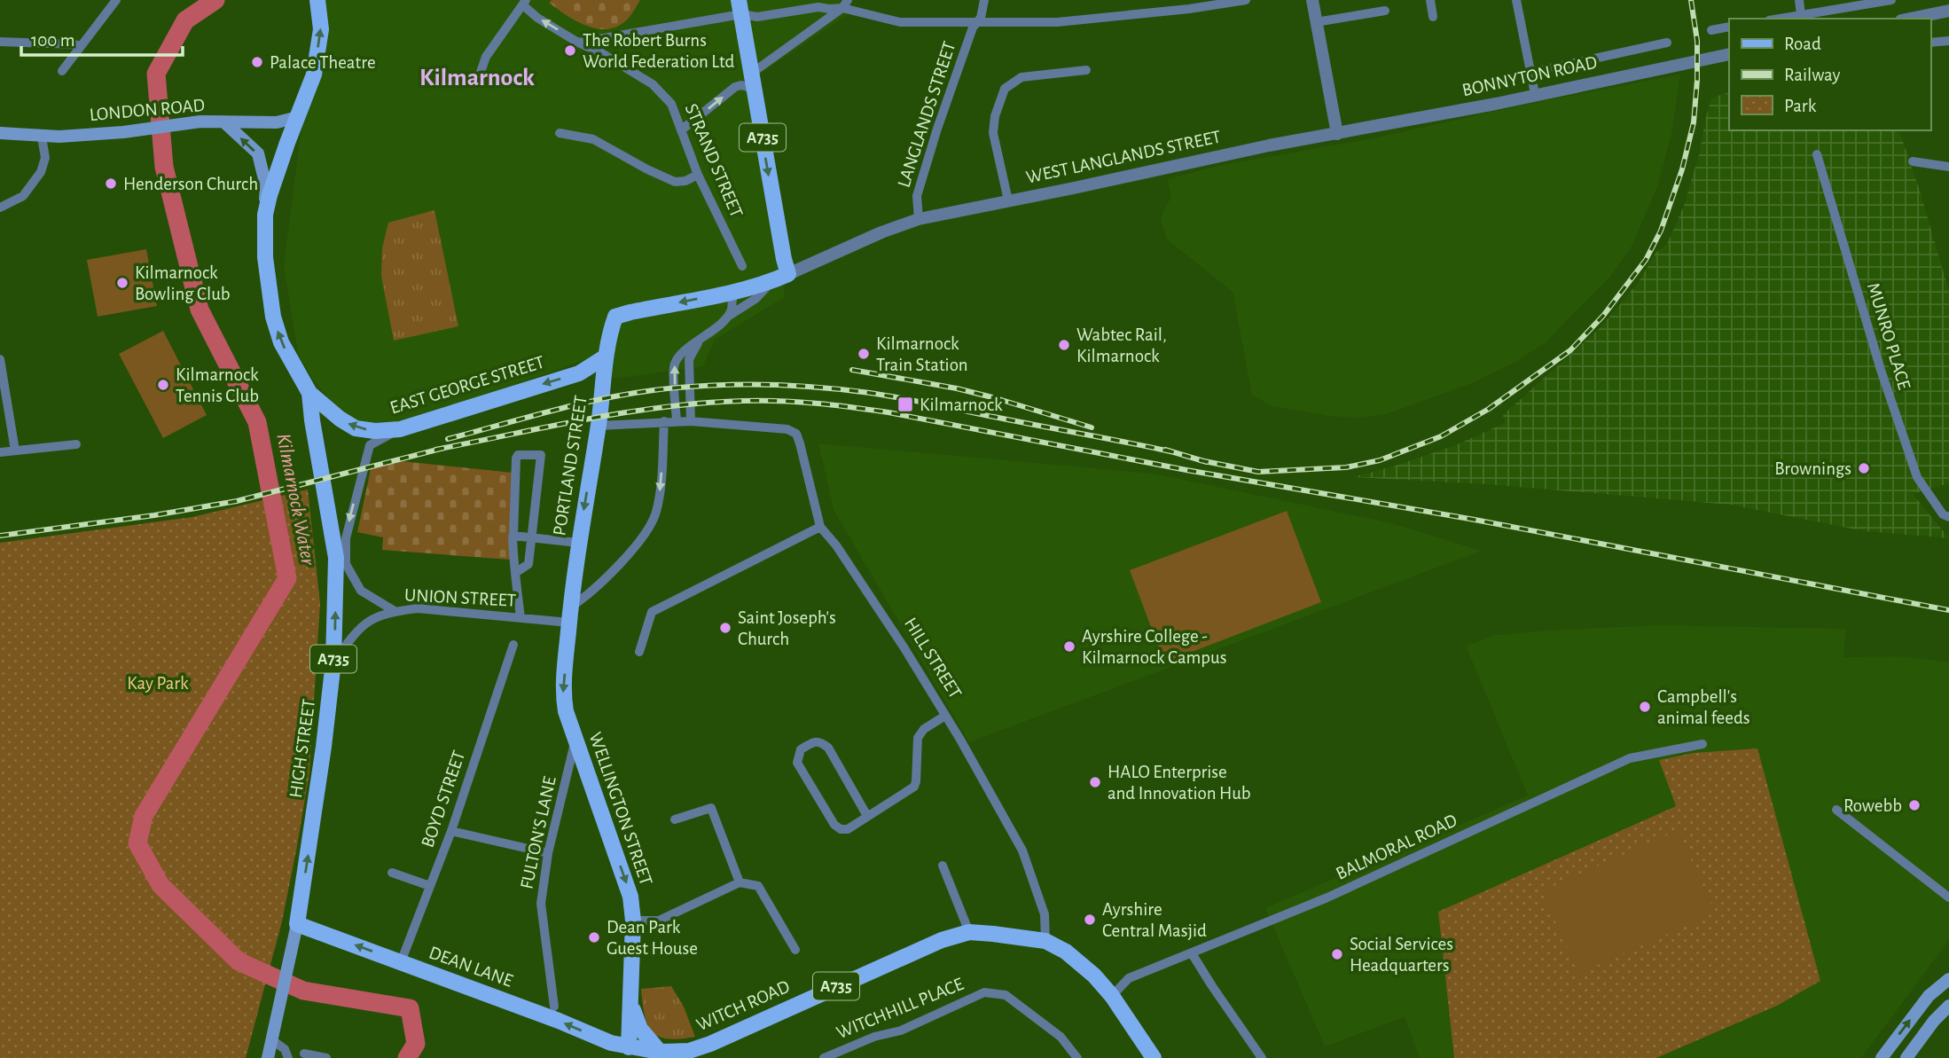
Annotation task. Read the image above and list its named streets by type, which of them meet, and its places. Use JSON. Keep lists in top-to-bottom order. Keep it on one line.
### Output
{"streets":{"main road":["LONDON ROAD","A735","EAST GEORGE STREET","PORTLAND STREET","HIGH STREET","WELLINGTON STREET","DEAN LANE","WITCH ROAD"],"street":["BONNYTON ROAD","LANGLANDS STREET","WEST LANGLANDS STREET","STRAND STREET","MUNRO PLACE","UNION STREET","HILL STREET","BOYD STREET","FULTON'S LANE","BALMORAL ROAD","WITCHHILL PLACE"]},"crossings":[["BONNYTON ROAD","WEST LANGLANDS STREET"],["LONDON ROAD","A735"],["LANGLANDS STREET","WEST LANGLANDS STREET"],["A735","EAST GEORGE STREET"],["A735","HILL STREET"],["A735","HIGH STREET"],["A735","BALMORAL ROAD"],["A735","WITCH ROAD"],["EAST GEORGE STREET","PORTLAND STREET"],["EAST GEORGE STREET","HIGH STREET"],["PORTLAND STREET","UNION STREET"],["PORTLAND STREET","HILL STREET"],["PORTLAND STREET","WELLINGTON STREET"],["UNION STREET","HIGH STREET"],["UNION STREET","WELLINGTON STREET"],["HILL STREET","WITCH ROAD"],["HIGH STREET","DEAN LANE"],["BOYD STREET","DEAN LANE"],["WELLINGTON STREET","FULTON'S LANE"],["WELLINGTON STREET","DEAN LANE"],["WELLINGTON STREET","WITCH ROAD"],["DEAN LANE","WITCH ROAD"]],"one_way":["EAST GEORGE STREET","PORTLAND STREET","HIGH STREET","WELLINGTON STREET","DEAN LANE"],"districts":["Kilmarnock"],"water":["Kilmarnock Water"],"parks":["Kay Park"],"places":{"other":["The Robert Burns World Federation Ltd","Palace Theatre","Henderson Church","Kilmarnock Bowling Club","Wabtec Rail, Kilmarnock","Kilmarnock Train Station","Kilmarnock Tennis Club","Brownings","Saint Joseph's Church","Ayrshire College - Kilmarnock Campus","Campbell's animal feeds","HALO Enterprise and Innovation Hub","Rowebb","Ayrshire Central Masjid","Dean Park Guest House","Social Services Headquarters"],"transit":["Kilmarnock"]},"legend":["Road","Railway","Park"],"scale_bar":"100 m"}
